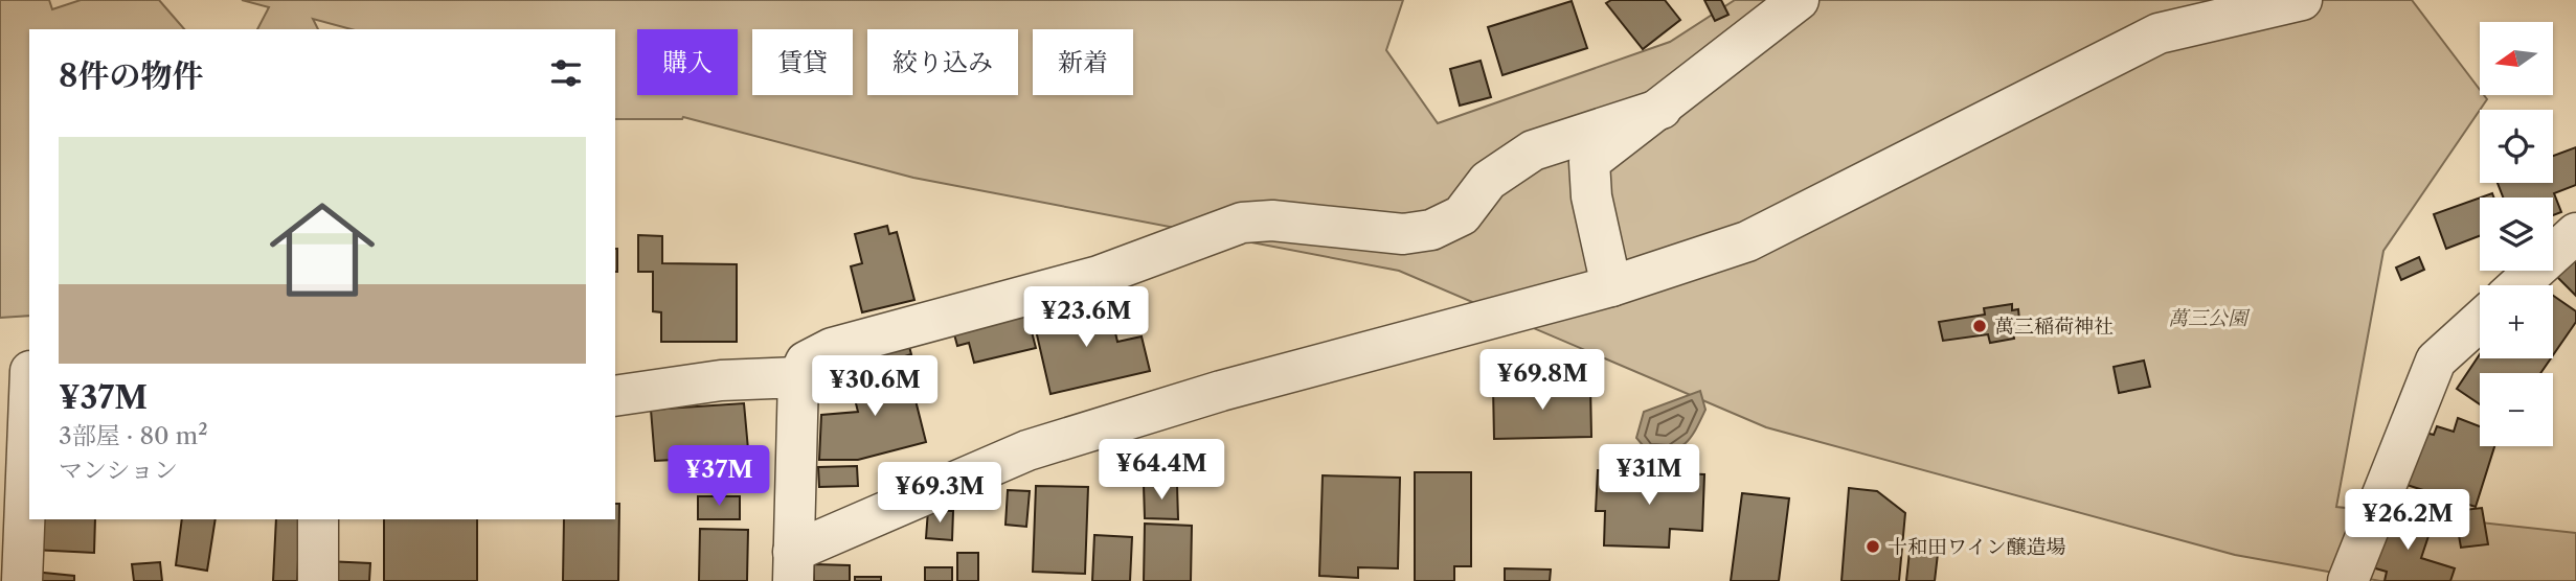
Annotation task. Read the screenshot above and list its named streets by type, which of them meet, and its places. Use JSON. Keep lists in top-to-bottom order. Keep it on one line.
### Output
{"parks":["萬三公園"],"places":["萬三稲荷神社","十和田ワイン醸造場"],"north":"left","page":{"map_buttons":["+","−"],"chip":["購入","賃貸","絞り込み","新着"],"heading":"8件の物件","list":[{"name":"¥37M","note":"3部屋 · 80 m² · マンション"}],"price":["¥23.6M","¥69.8M","¥30.6M","¥64.4M","¥31M","¥37M","¥69.3M","¥26.2M"]}}
